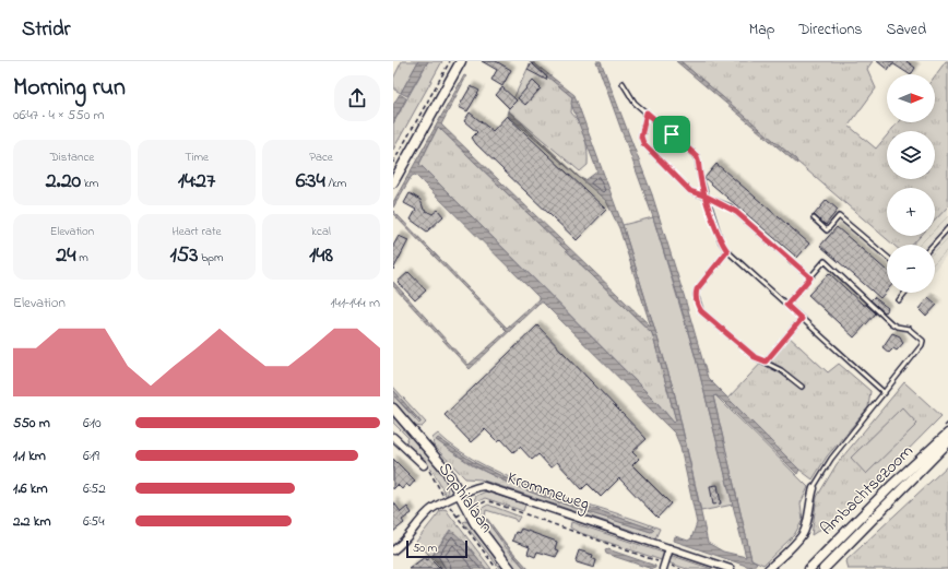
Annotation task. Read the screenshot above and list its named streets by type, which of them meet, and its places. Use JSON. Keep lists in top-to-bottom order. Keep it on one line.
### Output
{"streets":{"street":["Ambachtsezoom","Krommeweg","Sophialaan"]},"crossings":[["Krommeweg","Sophialaan"]],"scale_bar":"50 m","north":"right","page":{"header":"Stridr","nav":["Map","Directions","Saved"],"heading":["Morning run","06:47 · 4 × 550 m"],"map_buttons":["+","−"],"stats":[["Distance","2.20 km"],["Time","14:27"],["Pace","6:34 /km"],["Elevation","24 m"],["Heart rate","153 bpm"],["kcal","148"]],"chart":["Elevation","141–144 m"],"list":[{"name":"550 m","note":"6:10"},{"name":"1.1 km","note":"6:19"},{"name":"1.6 km","note":"6:52"},{"name":"2.2 km","note":"6:54"}],"scale":"50 m"}}
